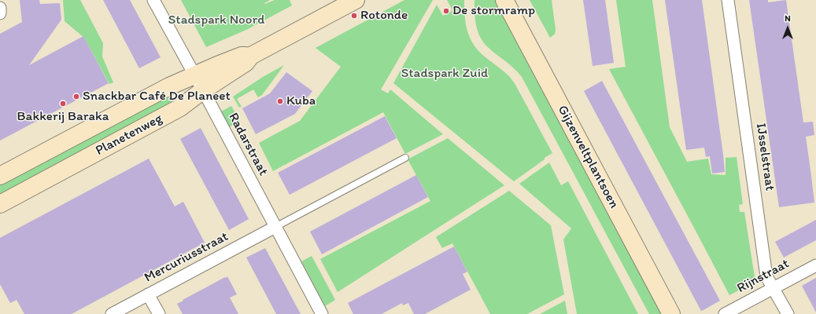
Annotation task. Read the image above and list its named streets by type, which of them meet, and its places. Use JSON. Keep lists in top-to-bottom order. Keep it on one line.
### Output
{"streets":{"street":["Planetenweg","Radarstraat","Gijzenveltplantsoen","IJsselstraat","Mercuriusstraat","Rijnstraat"]},"crossings":[["Planetenweg","Radarstraat"],["Radarstraat","Mercuriusstraat"],["IJsselstraat","Rijnstraat"]],"parks":["Stadspark Noord","Stadspark Zuid"],"places":["De stormramp","Rotonde","Snackbar Café De Planeet","Kuba","Bakkerij Baraka"],"north":"top"}
